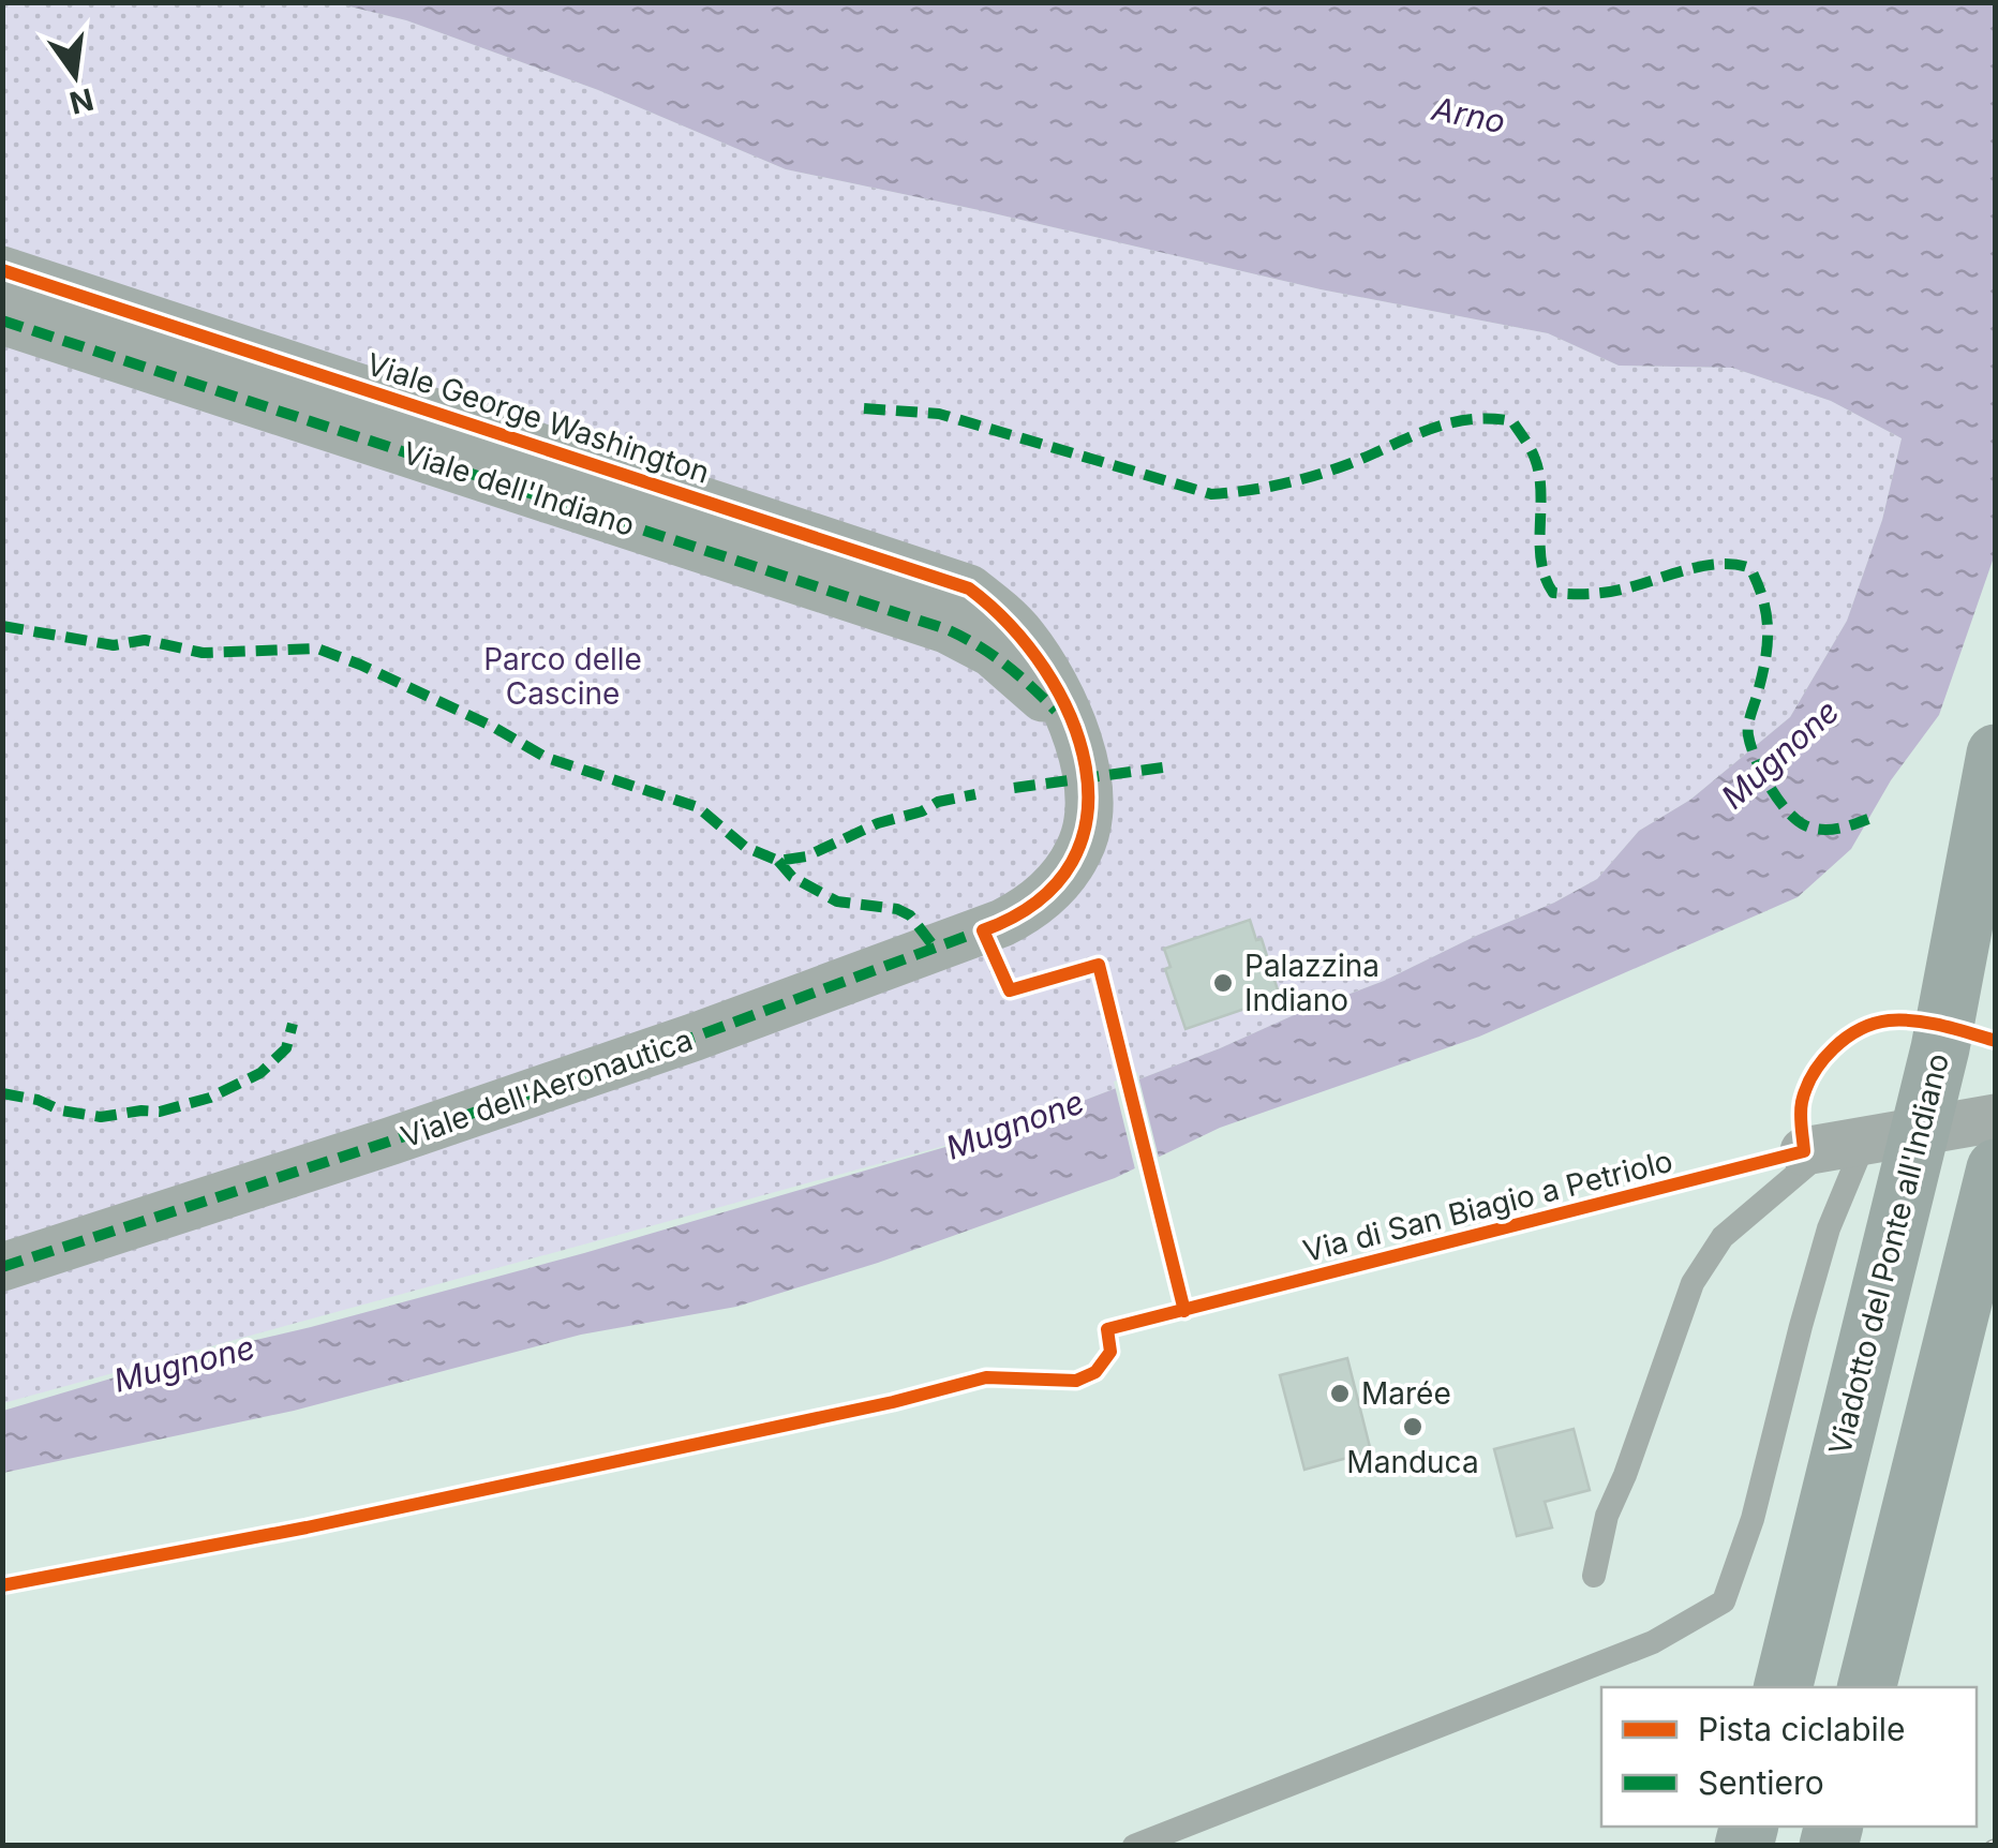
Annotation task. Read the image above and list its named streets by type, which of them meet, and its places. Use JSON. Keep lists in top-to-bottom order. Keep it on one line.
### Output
{"streets":{"highway":["Viadotto del Ponte all'Indiano"],"street":["Viale George Washington","Viale dell'Indiano","Viale dell'Aeronautica"],"cycle path":["Via di San Biagio a Petriolo"]},"crossings":[["Viale George Washington","Viale dell'Indiano"],["Viale George Washington","Viale dell'Aeronautica"],["Viale dell'Indiano","Viale dell'Aeronautica"]],"water":["Arno","Mugnone"],"parks":["Parco delle Cascine"],"places":["Palazzina Indiano","Marée","Manduca"],"legend":["Pista ciclabile","Sentiero"],"north":"bottom"}
